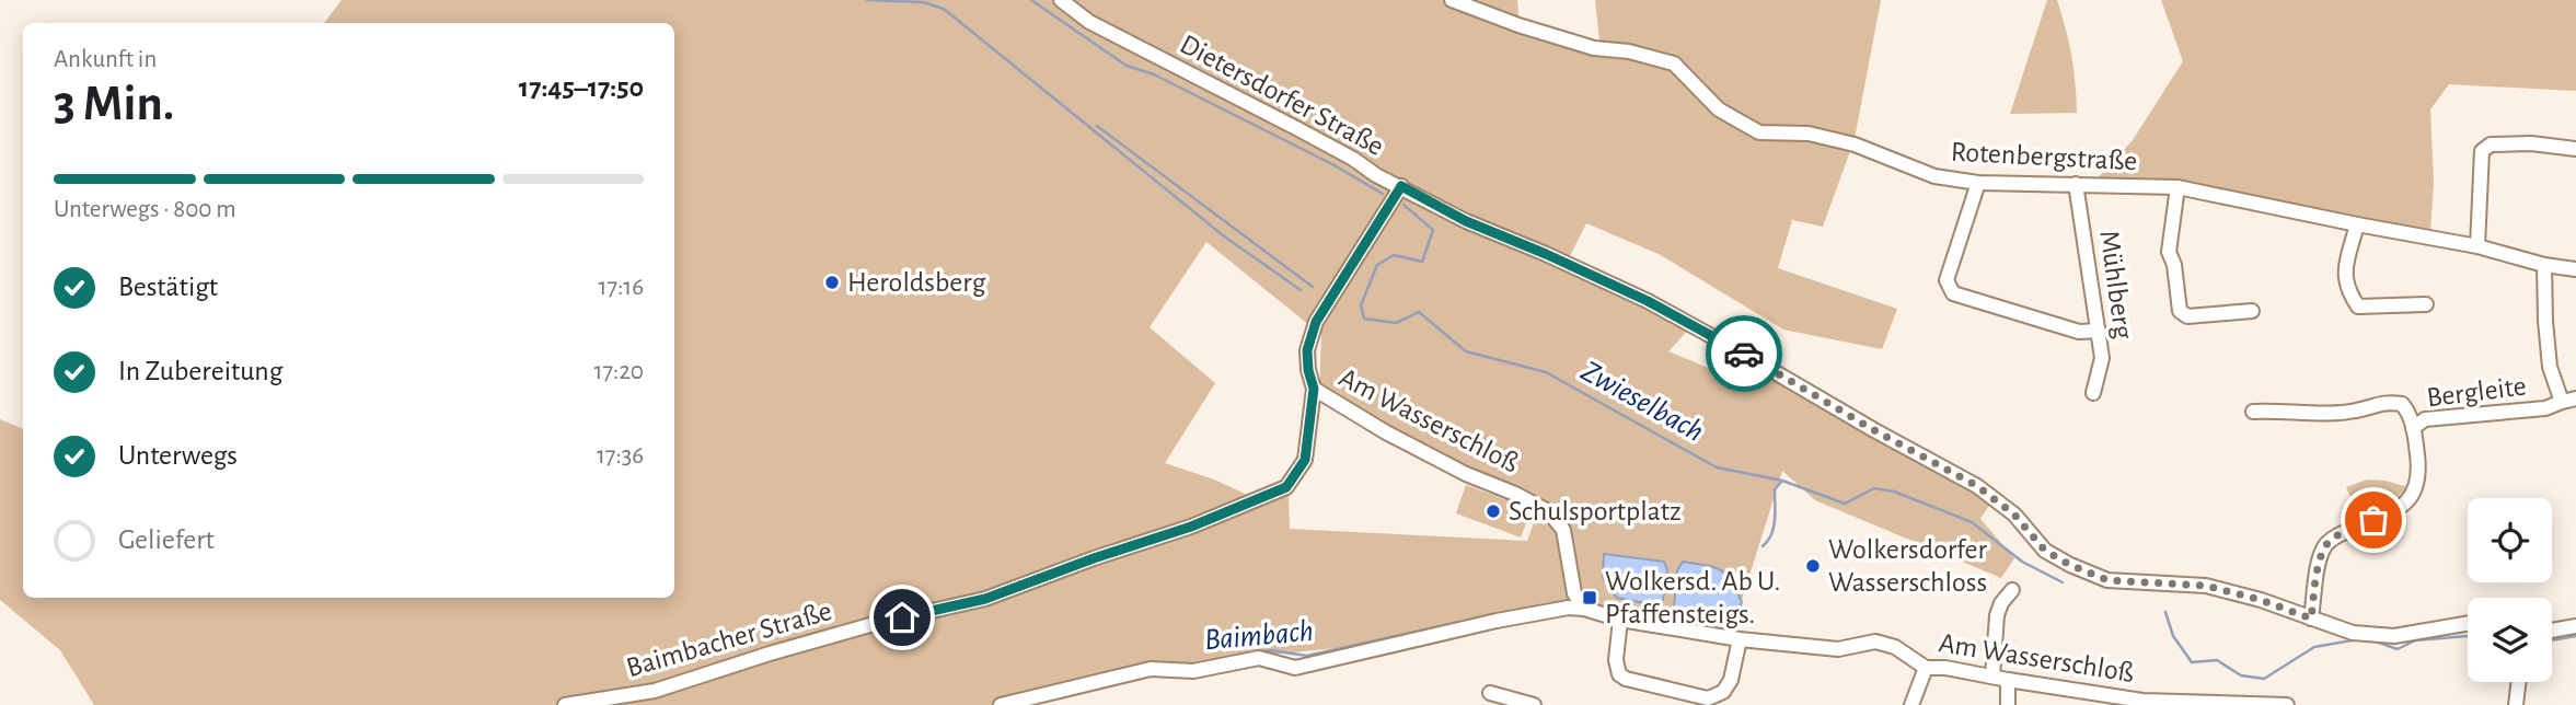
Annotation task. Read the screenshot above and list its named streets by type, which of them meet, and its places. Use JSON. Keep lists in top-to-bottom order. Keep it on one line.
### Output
{"streets":{"street":["Dietersdorfer Straße","Rotenbergstraße","Mühlberg","Bergleite","Am Wasserschloß","Baimbacher Straße"]},"crossings":[["Dietersdorfer Straße","Bergleite"],["Dietersdorfer Straße","Baimbacher Straße"],["Rotenbergstraße","Mühlberg"],["Am Wasserschloß","Baimbacher Straße"]],"water":["Zwieselbach","Baimbach"],"places":{"other":["Heroldsberg","Schulsportplatz","Wolkersdorfer Wasserschloss"],"transit":["Wolkersd. Ab U. Pfaffensteigs."]},"page":{"heading":["3 Min.","Ankunft in","17:45–17:50"],"bar":"Unterwegs · 800 m","list":[["Bestätigt","17:16"],["In Zubereitung","17:20"],["Unterwegs","17:36"],"Geliefert"]}}
